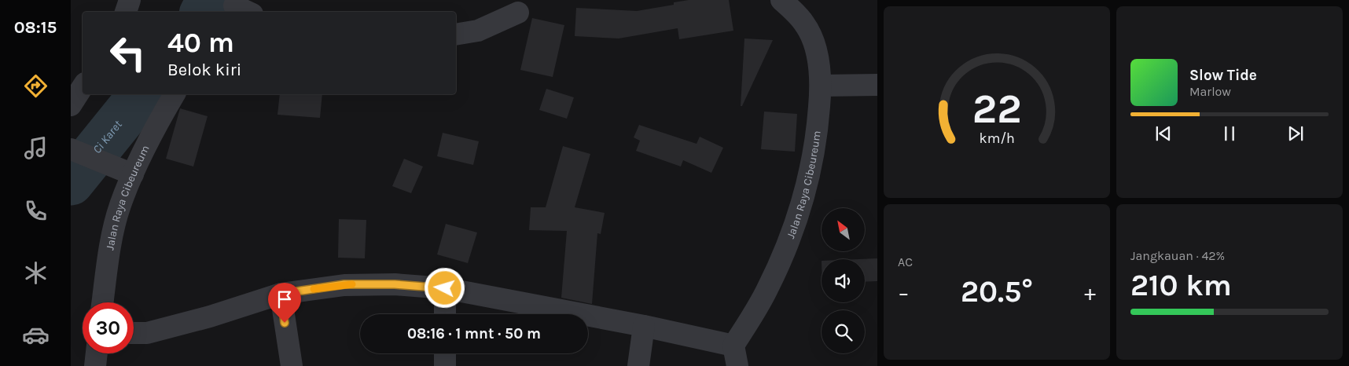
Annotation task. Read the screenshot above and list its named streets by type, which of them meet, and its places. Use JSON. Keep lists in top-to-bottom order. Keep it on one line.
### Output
{"streets":{"street":["Jalan Raya Cibeureum"]},"water":["Ci Karet"],"north":"top left","page":{"tabs":"08:15","turn":["40 m","Belok kiri"],"song":["Slow Tide","Marlow"],"tile":["AC",["Jangkauan · 42%","210 km"]],"heat":["−","20.5°","+"],"limit":"30","trip":"08:16 · 1 mnt · 50 m","gauge":["22","km/h"]}}
